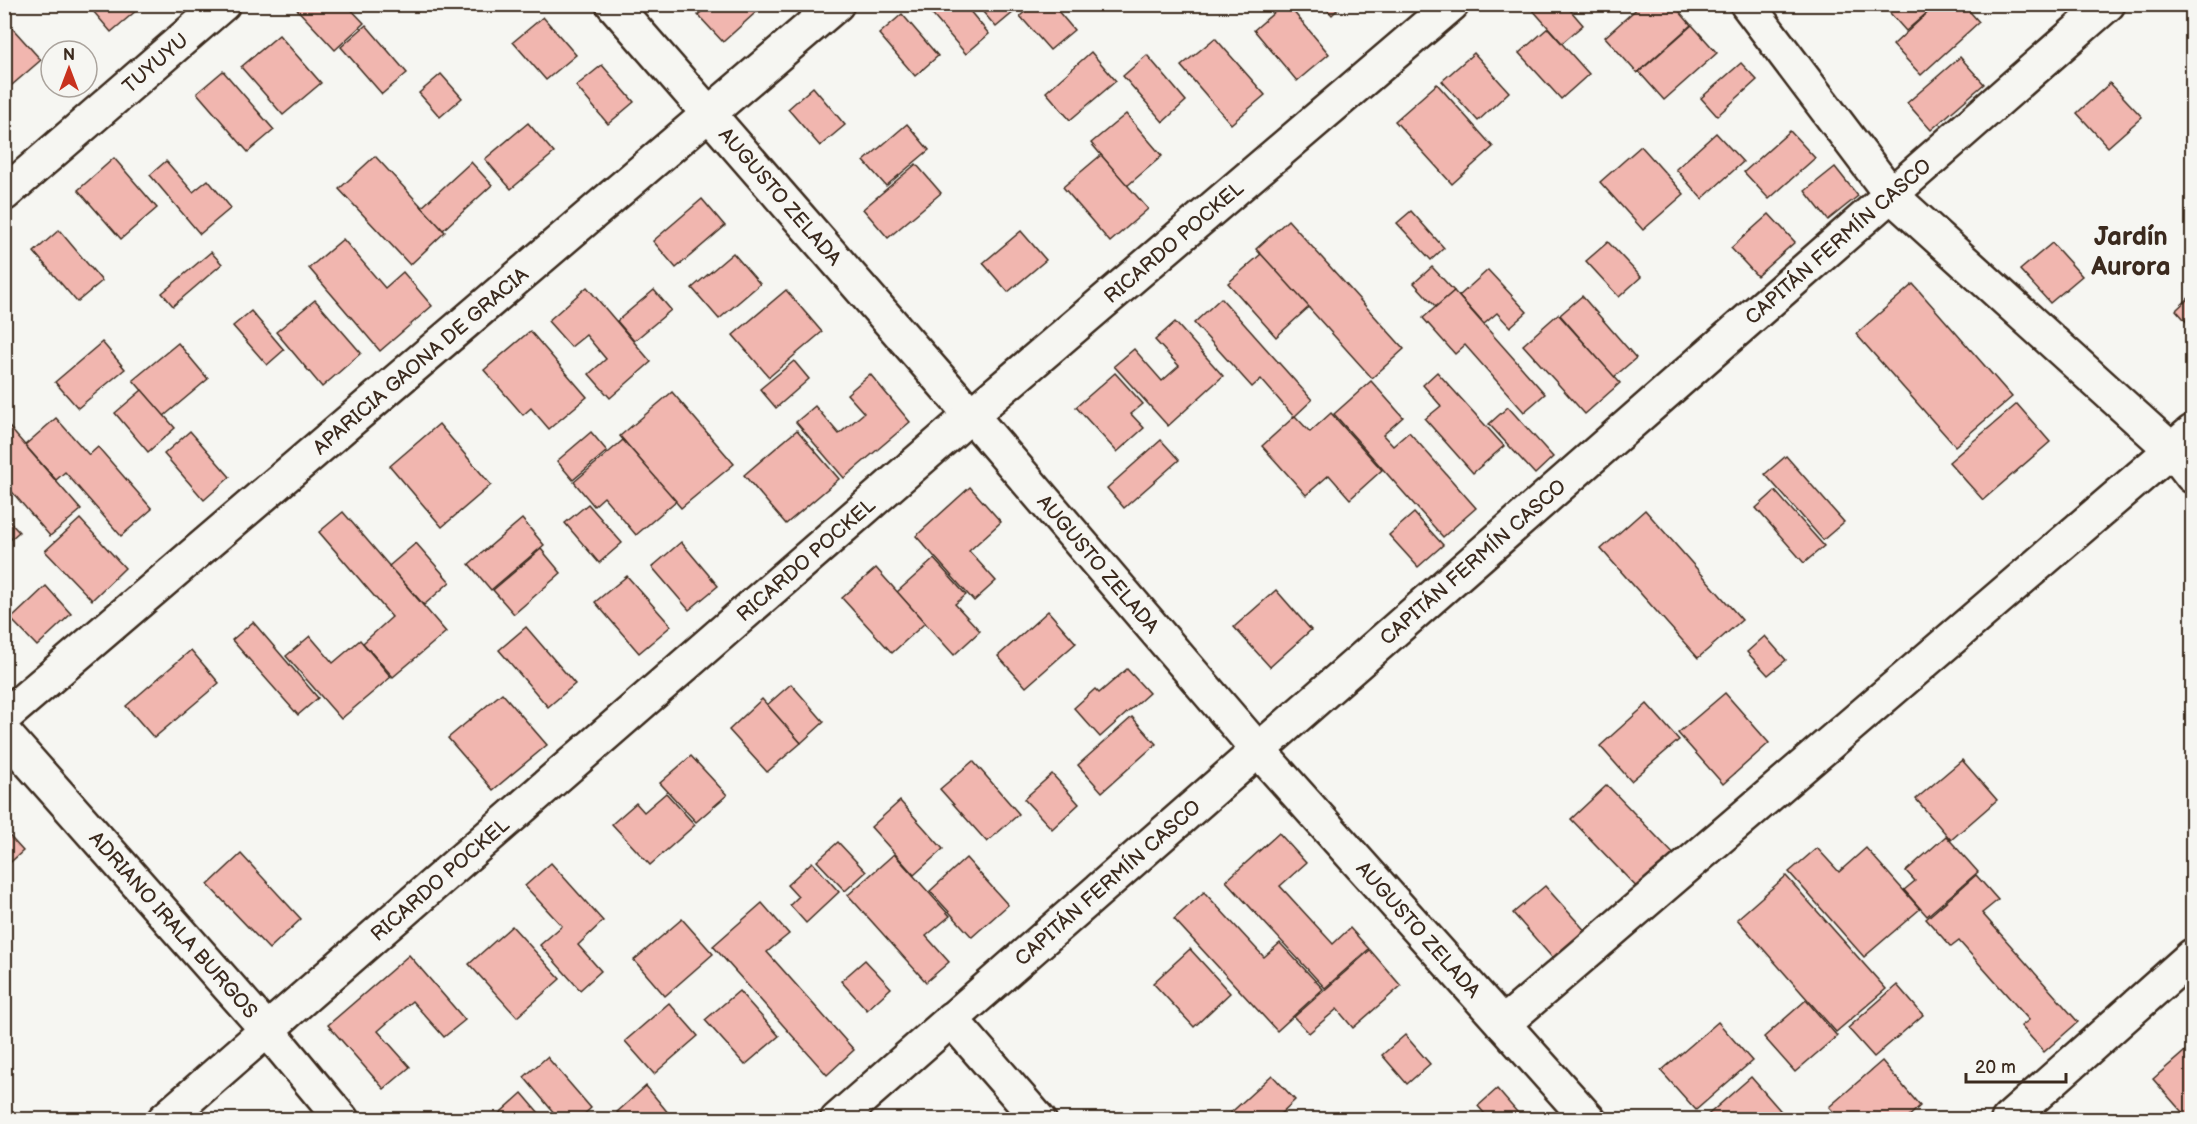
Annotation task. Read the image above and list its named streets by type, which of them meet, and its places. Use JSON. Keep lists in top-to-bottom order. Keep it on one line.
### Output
{"streets":{"street":["TUYUYU","AUGUSTO ZELADA","RICARDO POCKEL","CAPITÁN FERMÍN CASCO","APARICIA GAONA DE GRACIA","ADRIANO IRALA BURGOS"]},"crossings":[["AUGUSTO ZELADA","RICARDO POCKEL"],["AUGUSTO ZELADA","CAPITÁN FERMÍN CASCO"],["AUGUSTO ZELADA","APARICIA GAONA DE GRACIA"],["RICARDO POCKEL","ADRIANO IRALA BURGOS"]],"districts":["Jardín Aurora"],"scale_bar":"20 m","north":"top"}
